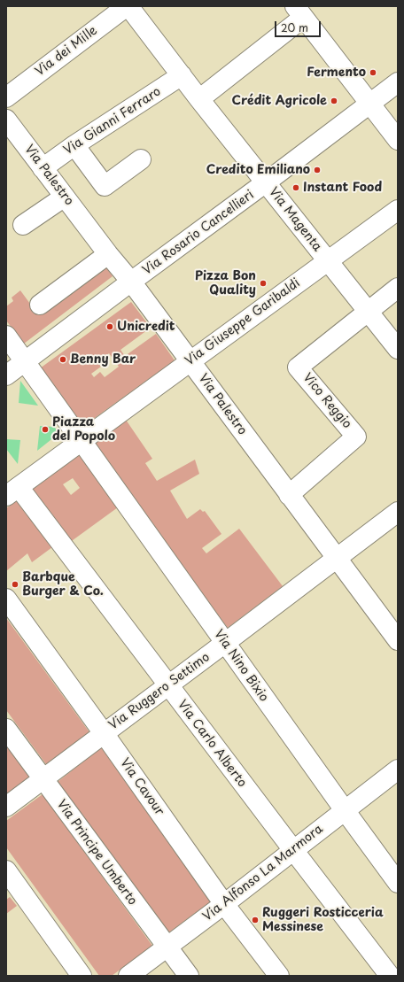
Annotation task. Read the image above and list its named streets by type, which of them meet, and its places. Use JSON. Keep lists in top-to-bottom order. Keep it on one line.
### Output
{"streets":{"street":["Via dei Mille","Via Gianni Ferraro","Via Palestro","Via Magenta","Via Rosario Cancellieri","Via Giuseppe Garibaldi","Vico Reggio","Via Nino Bixio","Via Ruggero Settimo","Via Carlo Alberto","Via Cavour","Via Principe Umberto","Via Alfonso La Marmora"]},"crossings":[["Via dei Mille","Via Magenta"],["Via Gianni Ferraro","Via Palestro"],["Via Gianni Ferraro","Via Magenta"],["Via Palestro","Via Rosario Cancellieri"],["Via Palestro","Via Giuseppe Garibaldi"],["Via Palestro","Vico Reggio"],["Via Palestro","Via Ruggero Settimo"],["Via Magenta","Via Rosario Cancellieri"],["Via Magenta","Via Giuseppe Garibaldi"],["Via Magenta","Vico Reggio"],["Via Rosario Cancellieri","Via Nino Bixio"],["Via Giuseppe Garibaldi","Via Nino Bixio"],["Via Giuseppe Garibaldi","Via Carlo Alberto"],["Via Nino Bixio","Via Ruggero Settimo"],["Via Nino Bixio","Via Alfonso La Marmora"],["Via Ruggero Settimo","Via Carlo Alberto"],["Via Ruggero Settimo","Via Cavour"],["Via Ruggero Settimo","Via Principe Umberto"],["Via Carlo Alberto","Via Alfonso La Marmora"],["Via Cavour","Via Alfonso La Marmora"],["Via Principe Umberto","Via Alfonso La Marmora"]],"places":["Fermento","Crédit Agricole","Credito Emiliano","Instant Food","Pizza Bon Quality","Unicredit","Benny Bar","Piazza del Popolo","Barbque Burger & Co.","Ruggeri Rosticceria Messinese"],"scale_bar":"20 m"}
